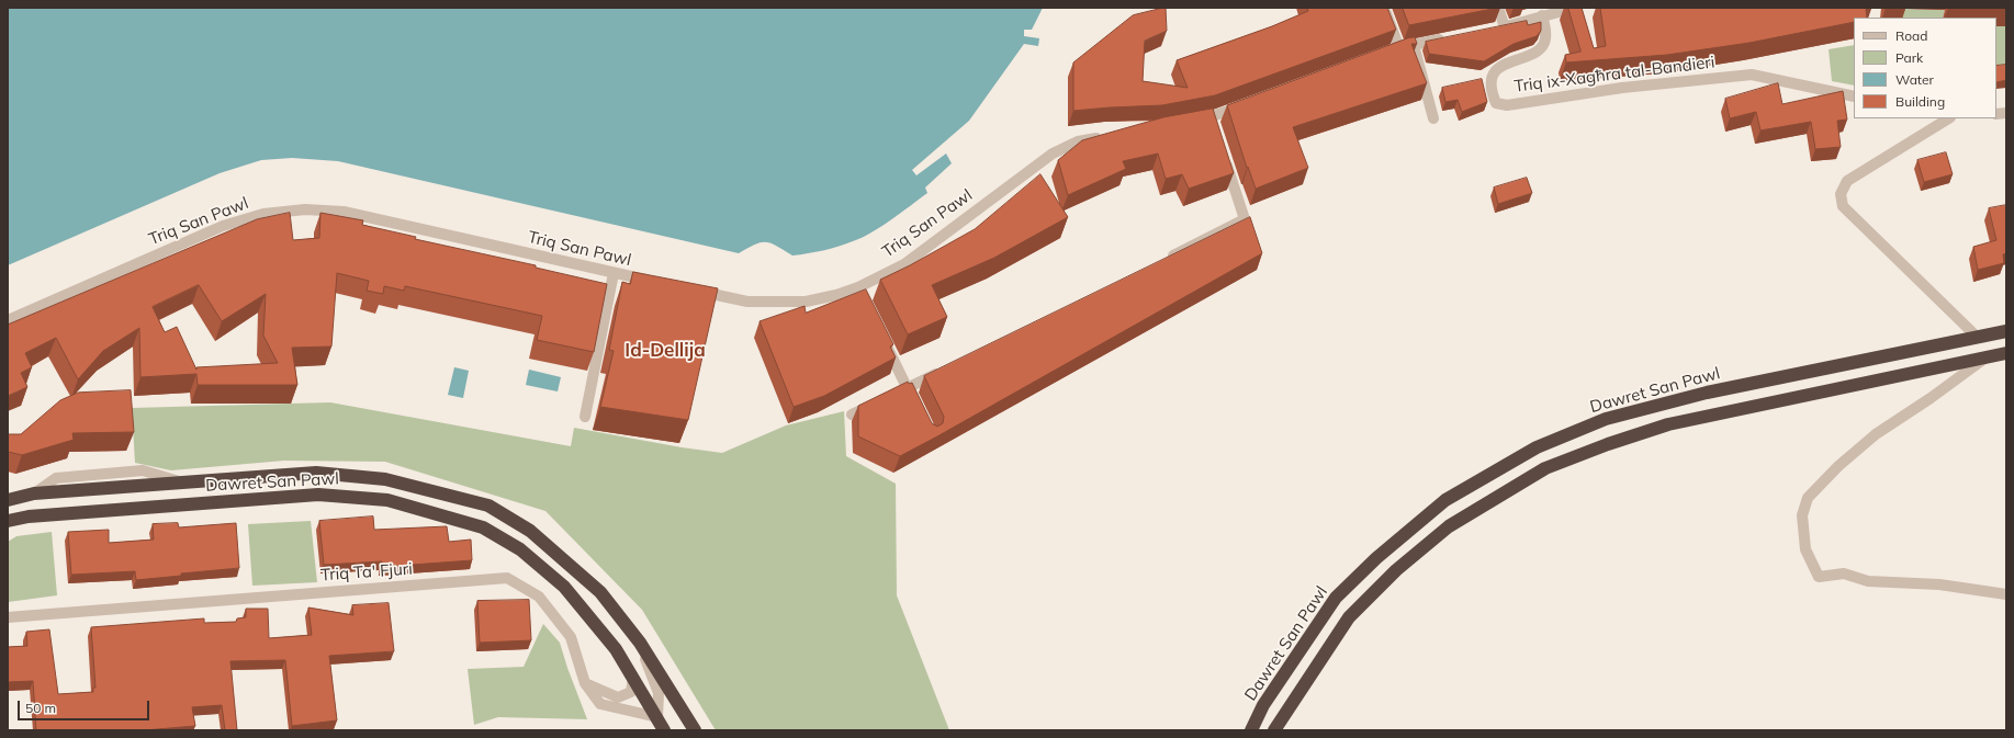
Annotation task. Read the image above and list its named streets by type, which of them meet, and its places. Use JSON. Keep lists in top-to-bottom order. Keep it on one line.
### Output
{"streets":{"highway":["Dawret San Pawl"],"street":["Triq ix-Xagħra tal-Bandieri","Triq San Pawl","Triq Ta' Fjuri"]},"crossings":[["Dawret San Pawl","Triq Ta' Fjuri"]],"districts":["Id-Dellija"],"legend":["Road","Park","Water","Building"],"scale_bar":"50 m"}
